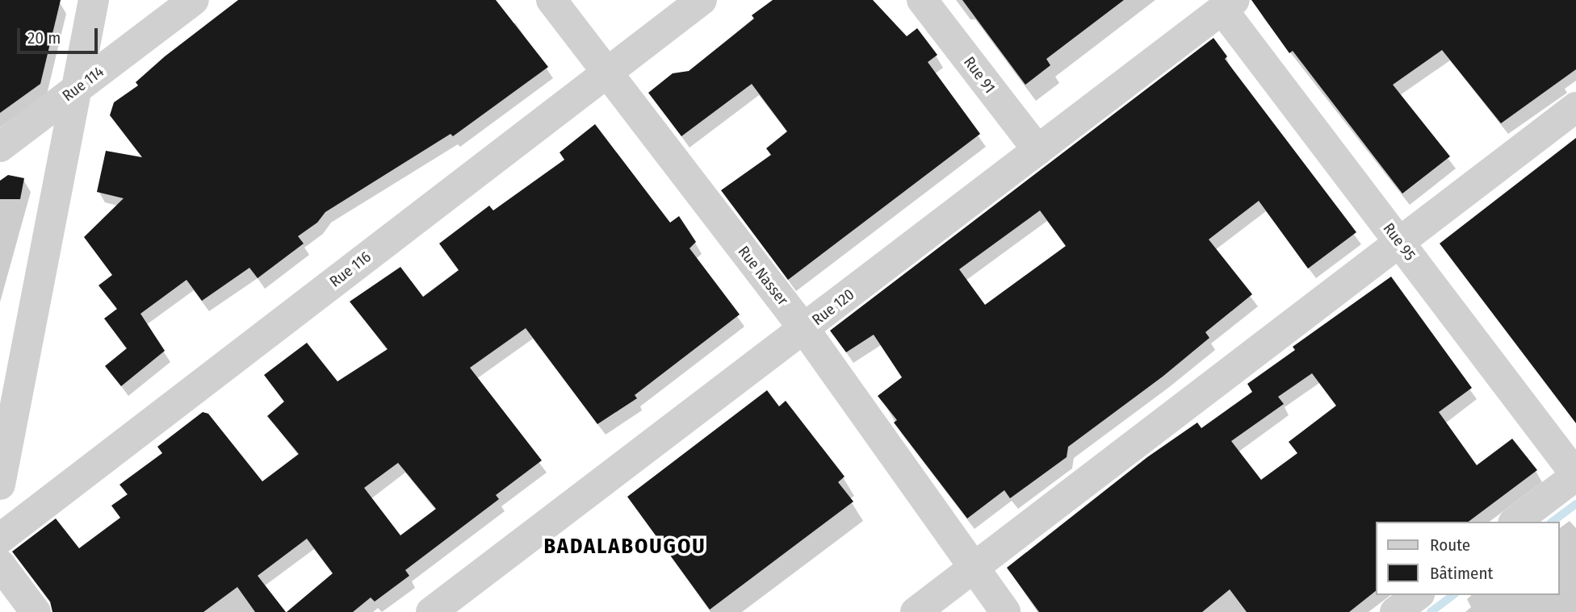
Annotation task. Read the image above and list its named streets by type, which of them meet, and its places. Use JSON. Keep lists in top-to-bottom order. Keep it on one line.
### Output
{"streets":{"street":["Rue 91","Rue 114","Rue 95","Rue 116","Rue Nasser","Rue 120"]},"crossings":[["Rue 91","Rue 120"],["Rue 95","Rue 120"],["Rue 116","Rue Nasser"],["Rue Nasser","Rue 120"]],"districts":["BADALABOUGOU"],"legend":["Route","Bâtiment"],"scale_bar":"20 m"}
